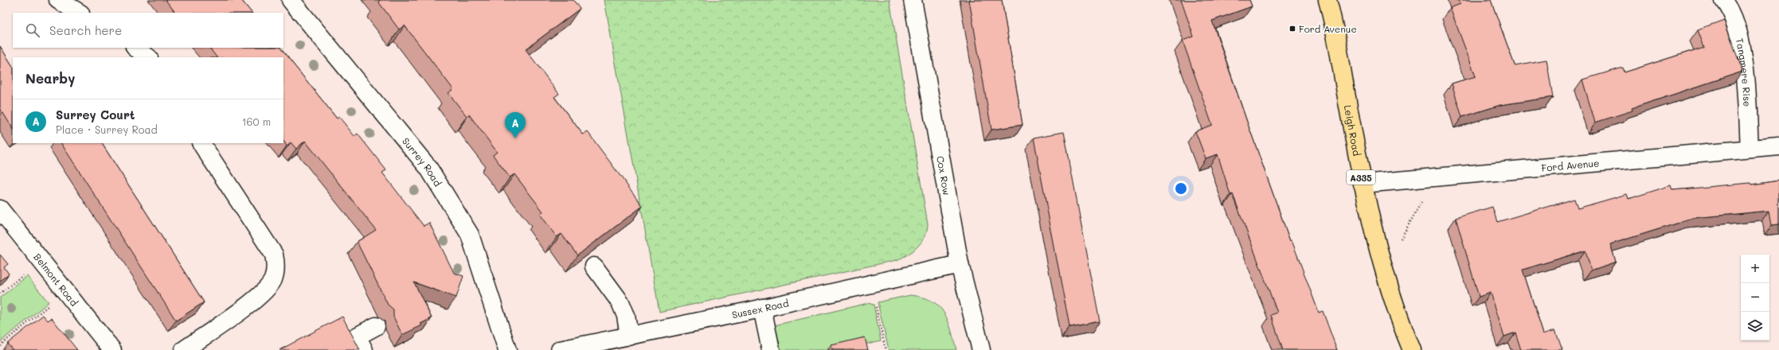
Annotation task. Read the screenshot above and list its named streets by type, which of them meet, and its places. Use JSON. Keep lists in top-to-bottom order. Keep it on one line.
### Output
{"streets":{"main road":["Leigh Road","A335"],"street":["Tangmere Rise","Surrey Road","Ford Avenue","Cox Row","Belmont Road","Sussex Road"]},"crossings":[["Tangmere Rise","Ford Avenue"],["Leigh Road","Ford Avenue"],["Cox Row","Sussex Road"]],"places":{"transit":["Ford Avenue"]},"page":{"search":"Search here","heading":"Nearby","list":[{"mark":"A","name":"Surrey Court","note":"Place · Surrey Road","value":"160 m"}],"pins":"A","map_buttons":["+","−"]}}
